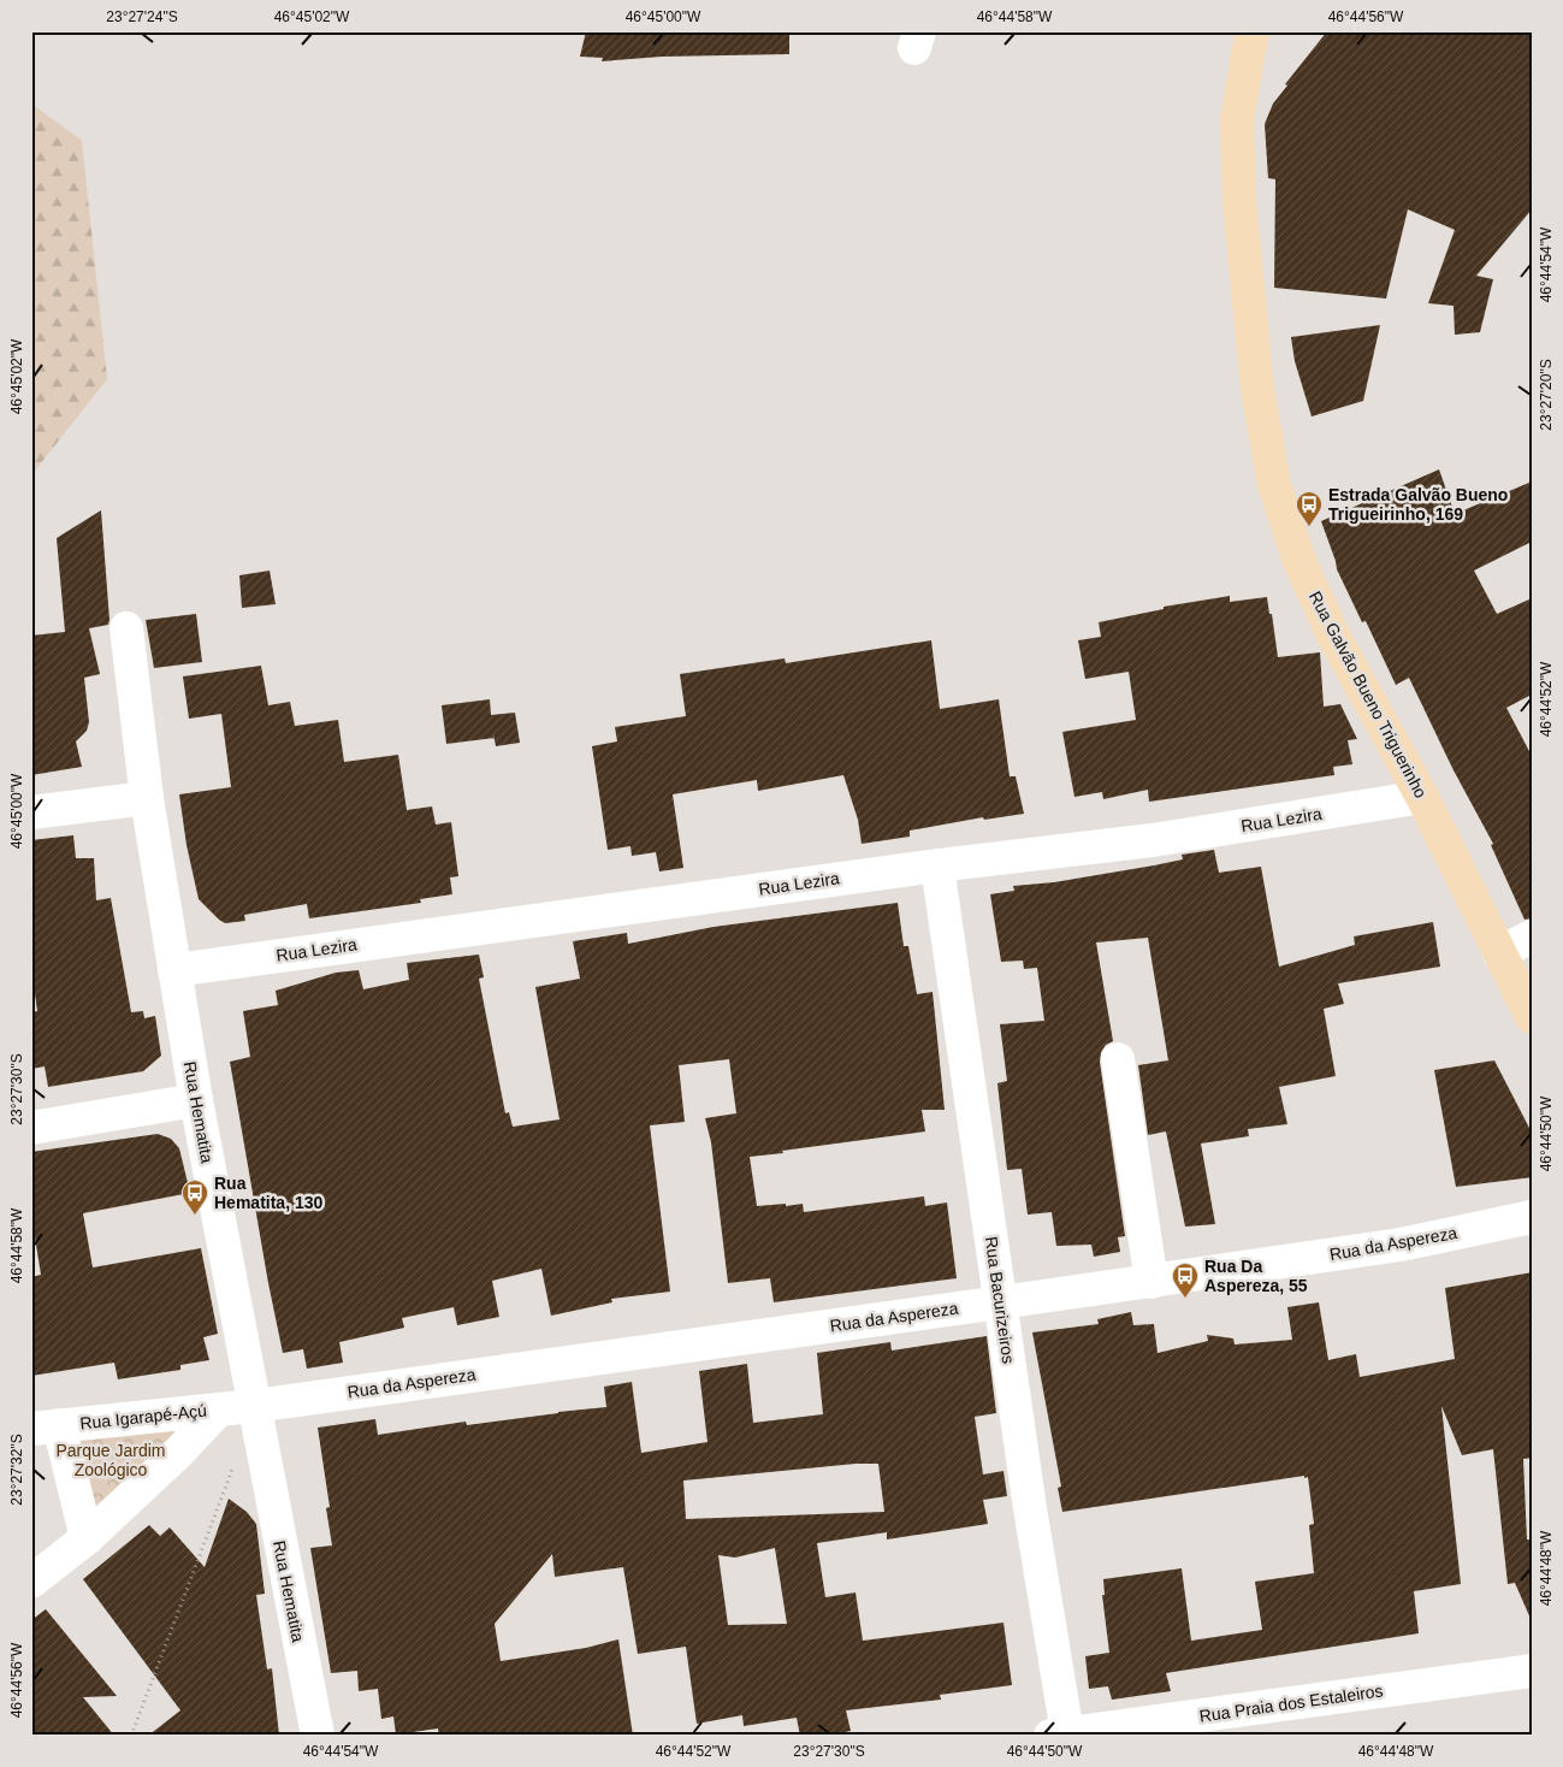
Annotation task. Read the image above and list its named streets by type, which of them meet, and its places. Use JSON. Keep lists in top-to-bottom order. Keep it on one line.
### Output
{"streets":{"street":["Rua Galvão Bueno Triguerinho","Rua Lezira","Rua Hematita","Rua da Aspereza","Rua Bacurizeiros","Rua Igarapé-Açú","Rua Praia dos Estaleiros"]},"crossings":[["Rua Galvão Bueno Triguerinho","Rua Lezira"],["Rua Lezira","Rua Hematita"],["Rua Lezira","Rua Bacurizeiros"],["Rua Hematita","Rua da Aspereza"],["Rua Hematita","Rua Igarapé-Açú"],["Rua da Aspereza","Rua Bacurizeiros"],["Rua da Aspereza","Rua Igarapé-Açú"],["Rua Bacurizeiros","Rua Praia dos Estaleiros"]],"parks":["Parque Jardim Zoológico"],"places":{"bus stop":["Estrada Galvão Bueno Trigueirinho, 169","Rua Hematita, 130","Rua Da Aspereza, 55"]},"coordinates":["23°27'24\"S","46°45'02\"W","46°45'00\"W","46°44'58\"W","46°44'56\"W","46°44'54\"W","23°27'20\"S","46°44'52\"W","23°27'30\"S","46°44'50\"W","23°27'32\"S","46°44'48\"W"]}
